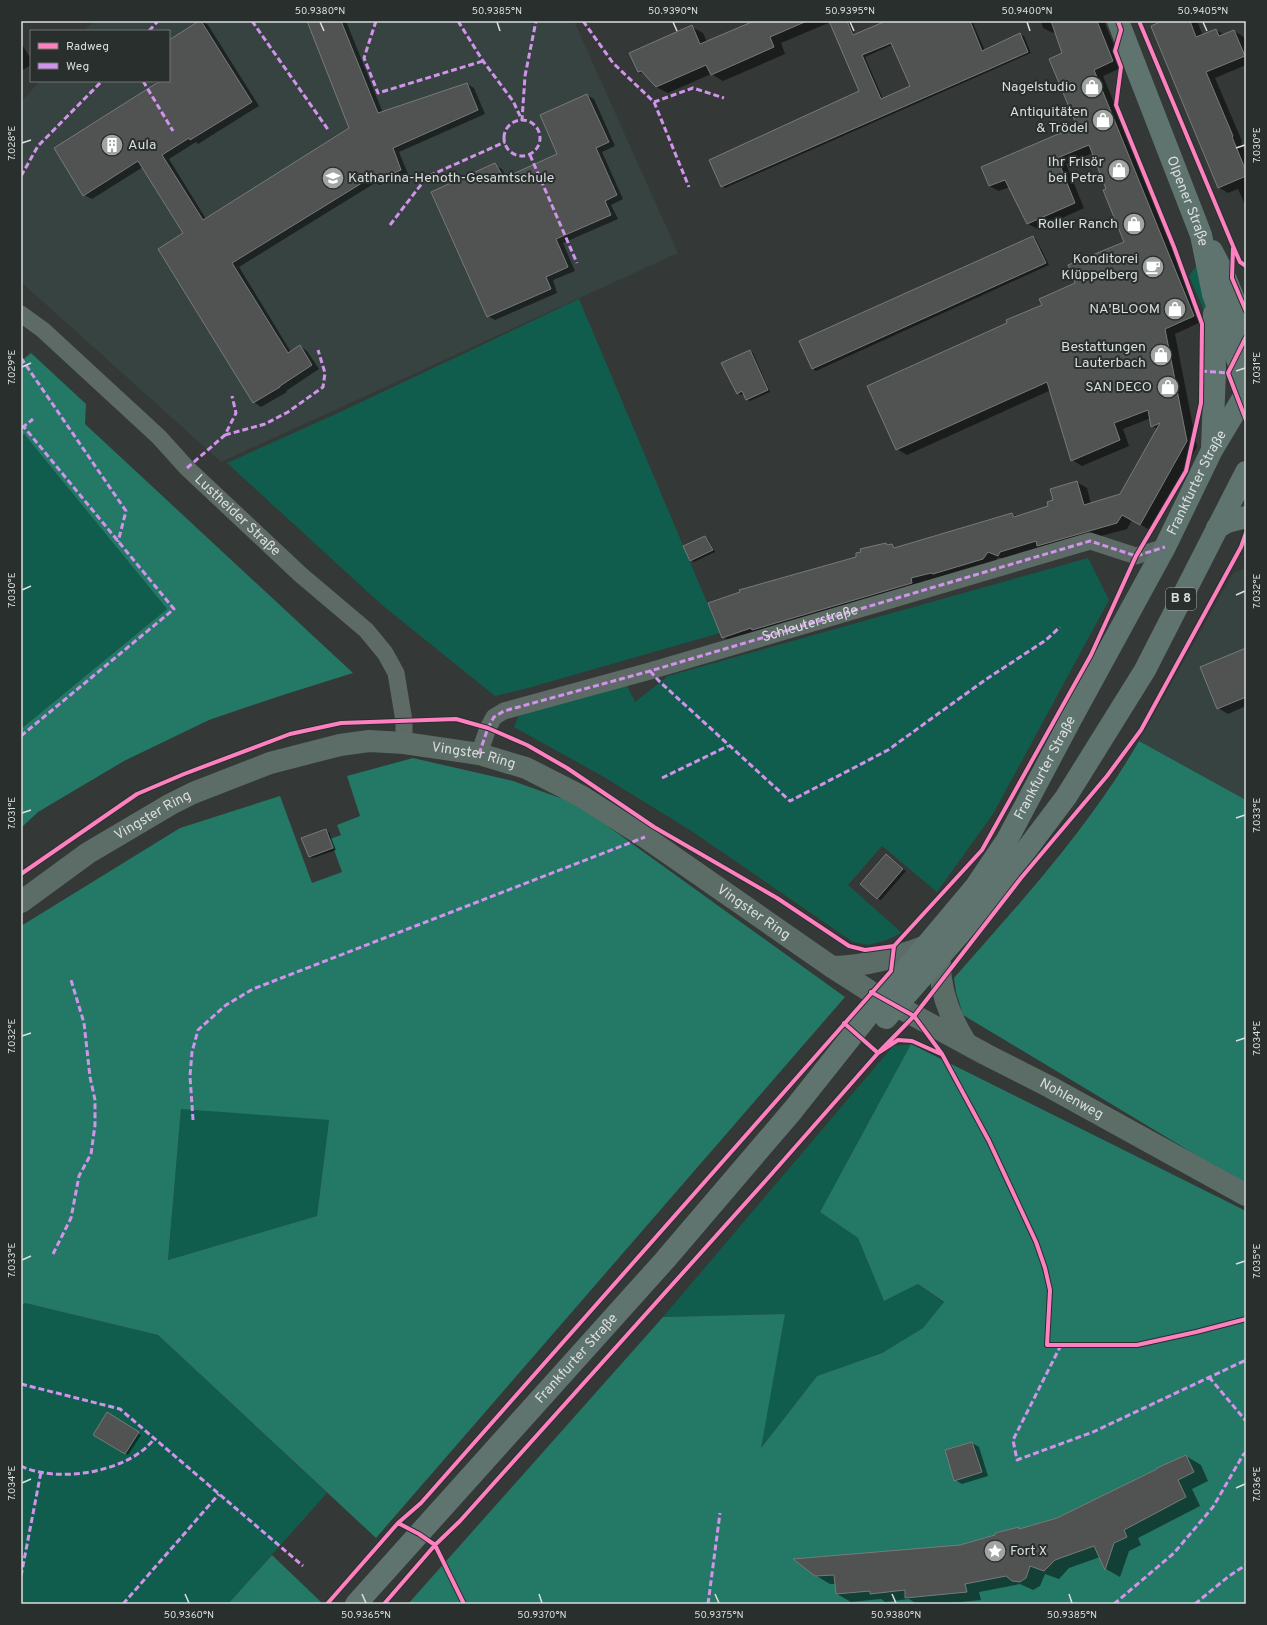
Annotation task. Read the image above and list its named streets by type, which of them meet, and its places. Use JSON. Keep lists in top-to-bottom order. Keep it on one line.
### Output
{"streets":{"main road":["Olpener Straße","Frankfurter Straße","B 8","Vingster Ring","Nohlenweg"],"street":["Lustheider Straße","Schleuterstraße"]},"crossings":[["Frankfurter Straße","Schleuterstraße"],["Frankfurter Straße","Vingster Ring"],["Frankfurter Straße","Nohlenweg"],["Lustheider Straße","Vingster Ring"],["Schleuterstraße","Vingster Ring"],["Vingster Ring","Nohlenweg"]],"places":{"shop":["Nagelstudio","Antiquitäten & Trödel","Ihr Frisör bei Petra","Roller Ranch","NA'BLOOM","Bestattungen Lauterbach","SAN DECO"],"building":["Aula"],"school or university":["Katharina-Henoth-Gesamtschule"],"cafe":["Konditorei Klüppelberg"],"place":["Fort X"]},"legend":["Radweg","Weg"],"coordinates":["50.9380°N","50.9385°N","50.9390°N","50.9395°N","50.9400°N","50.9405°N","7.028°E","7.030°E","7.029°E","7.031°E","7.032°E","7.033°E","7.034°E","7.035°E","7.036°E","50.9360°N","50.9365°N","50.9370°N","50.9375°N"]}
